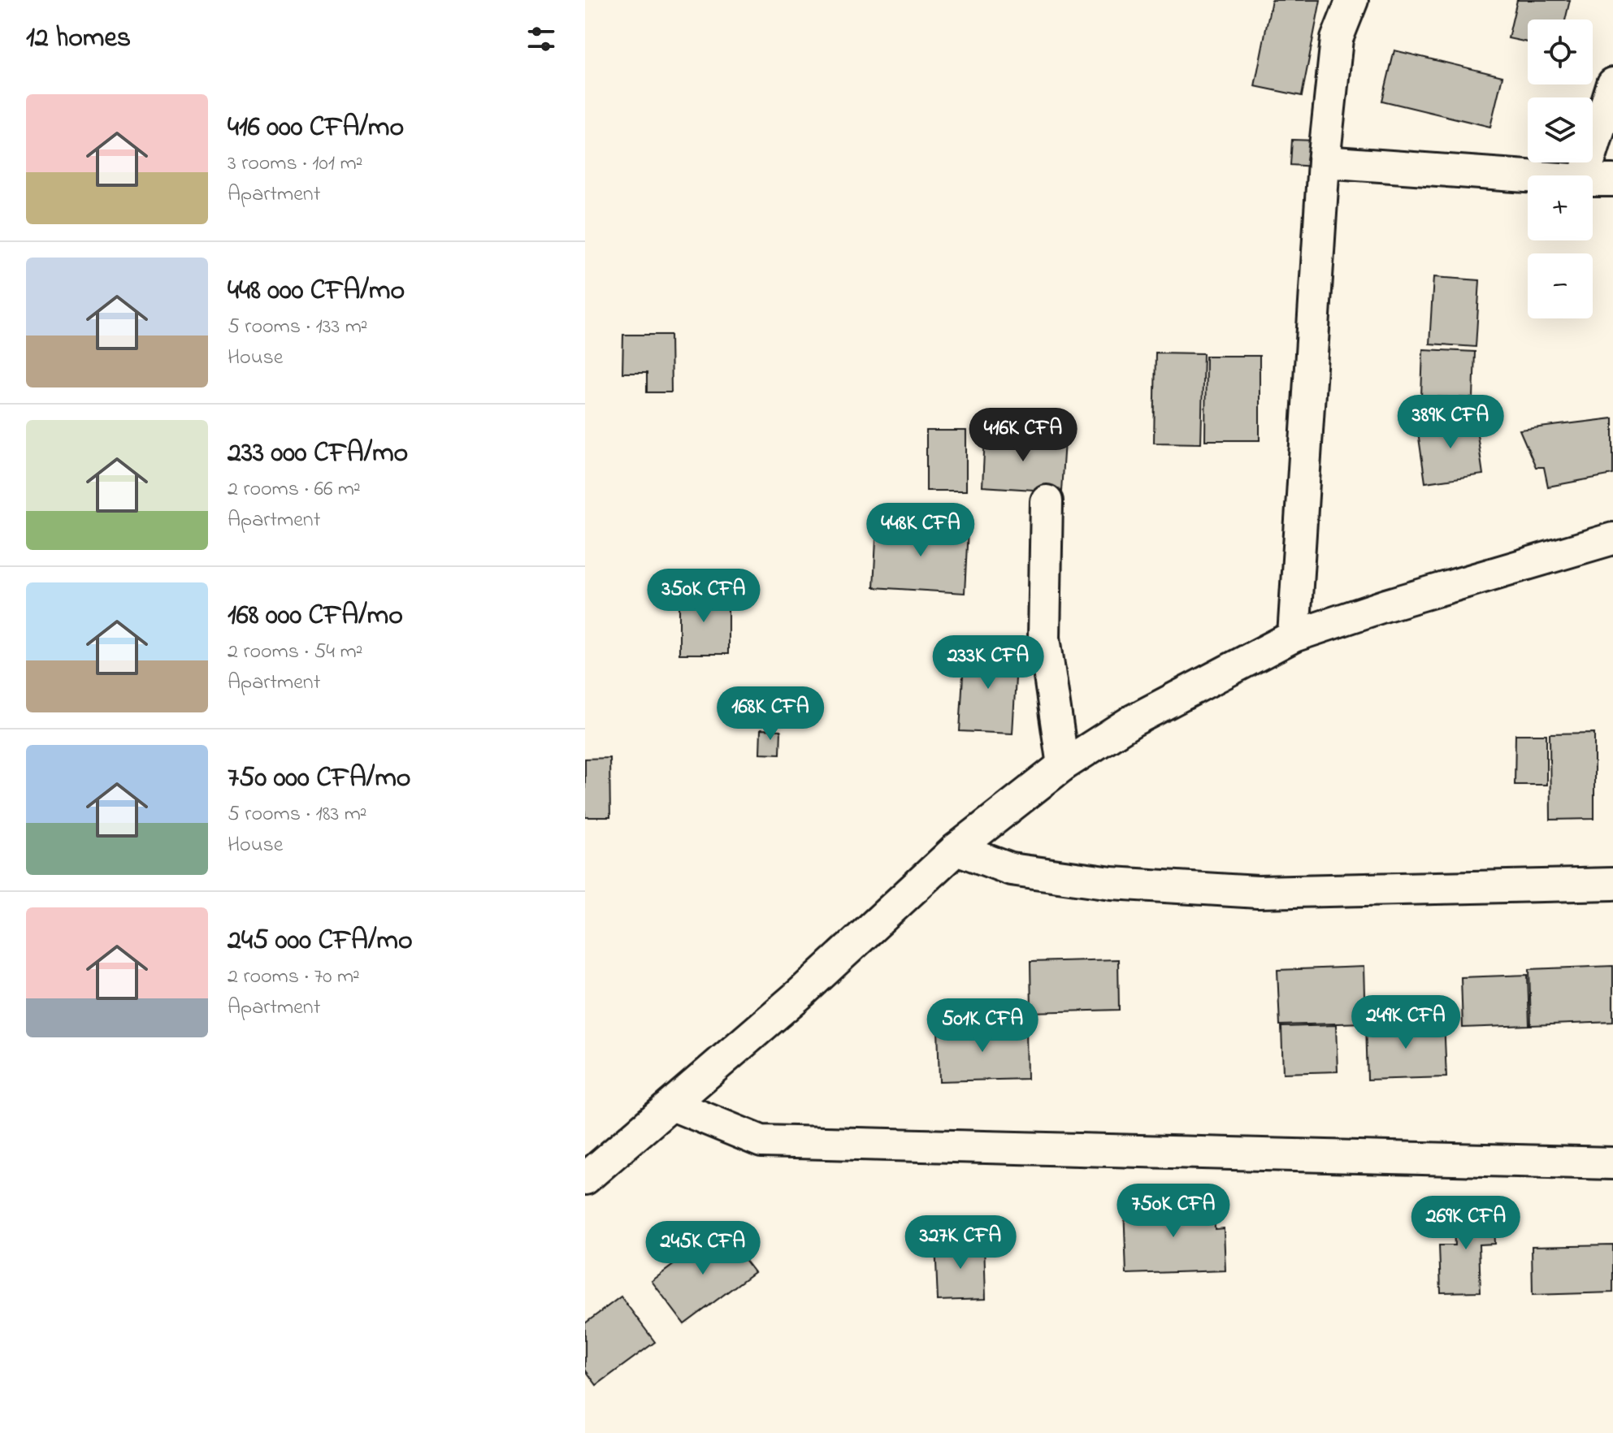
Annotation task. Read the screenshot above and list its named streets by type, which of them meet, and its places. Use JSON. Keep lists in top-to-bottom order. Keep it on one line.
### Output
{"page":{"heading":"12 homes","map_buttons":["+","−"],"list":[{"name":"416 000 CFA/mo","note":"3 rooms · 101 m² · Apartment"},{"name":"448 000 CFA/mo","note":"5 rooms · 133 m² · House"},{"name":"233 000 CFA/mo","note":"2 rooms · 66 m² · Apartment"},{"name":"168 000 CFA/mo","note":"2 rooms · 54 m² · Apartment"},{"name":"750 000 CFA/mo","note":"5 rooms · 183 m² · House"},{"name":"245 000 CFA/mo","note":"2 rooms · 70 m² · Apartment"}],"price":["389K CFA","416K CFA","448K CFA","350K CFA","233K CFA","168K CFA","249K CFA","501K CFA","750K CFA","269K CFA","327K CFA","245K CFA"]}}
